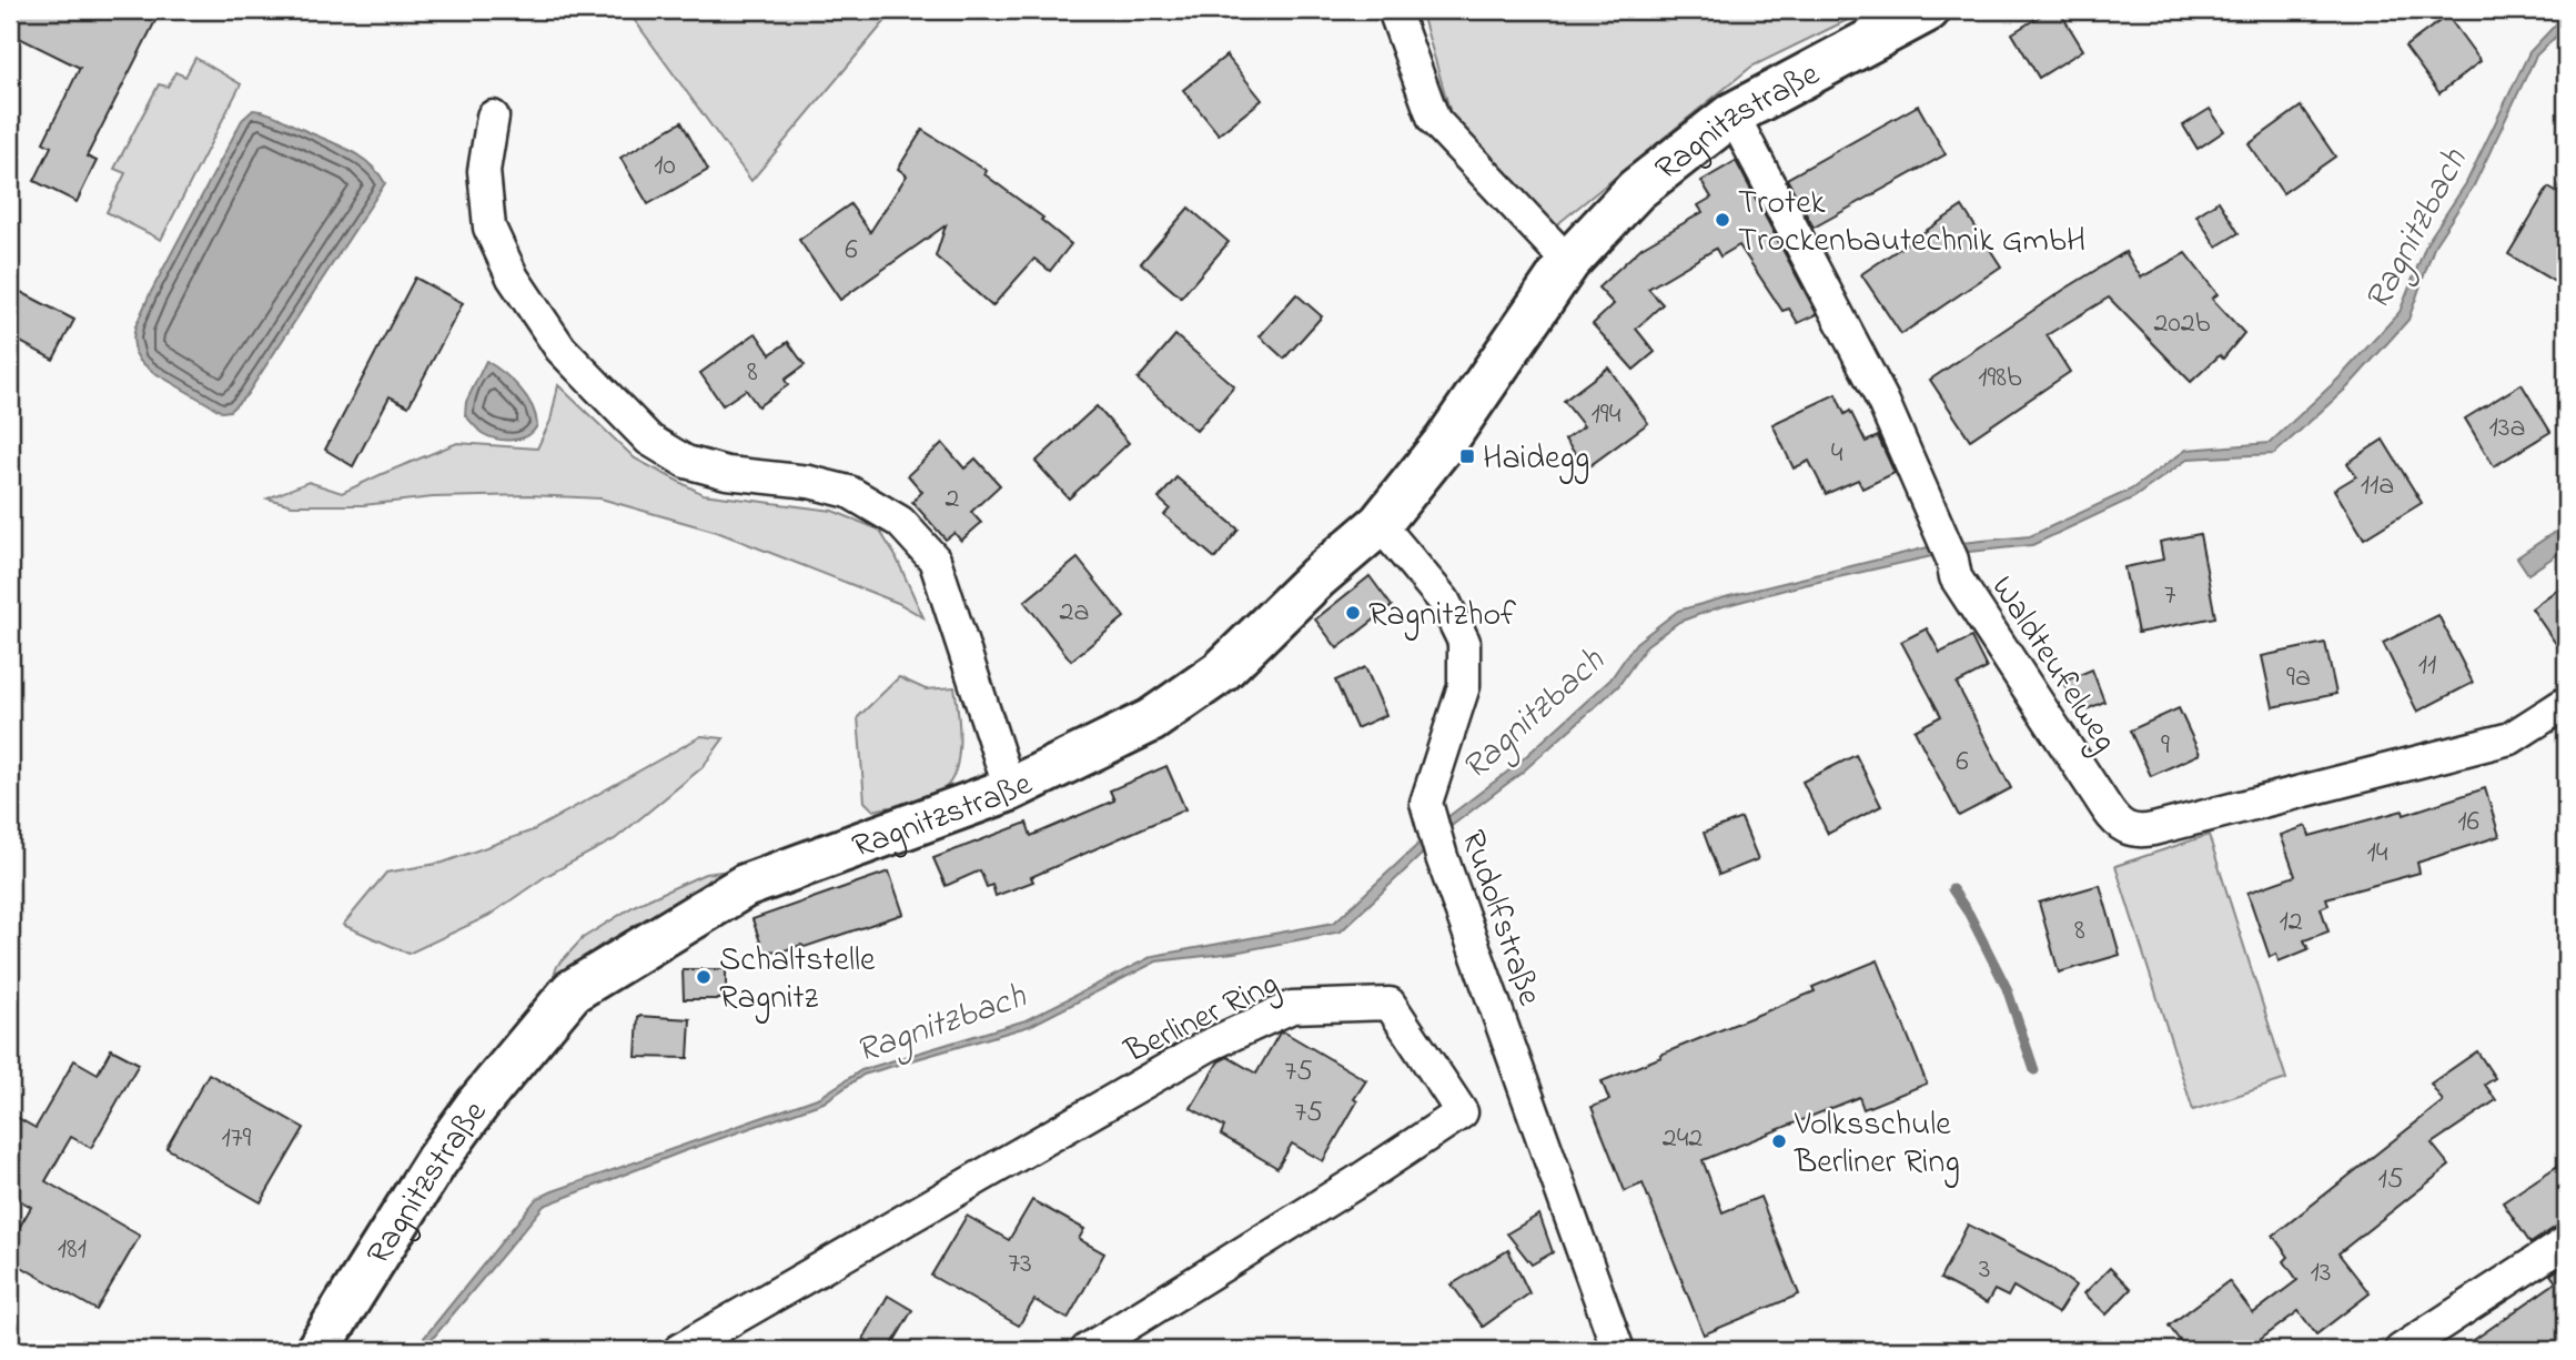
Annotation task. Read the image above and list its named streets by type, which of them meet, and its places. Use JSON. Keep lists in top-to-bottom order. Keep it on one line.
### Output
{"streets":{"main road":["Ragnitzstraße"],"street":["Waldteufelweg","Rudolfstraße","Berliner Ring"]},"crossings":[["Ragnitzstraße","Waldteufelweg"],["Ragnitzstraße","Rudolfstraße"]],"water":["Ragnitzbach"],"places":{"other":["Trotek Trockenbautechnik GmbH","Ragnitzhof","Schaltstelle Ragnitz","Volksschule Berliner Ring"],"transit":["Haidegg"]},"house_numbers":["10","6","202b","8","198b","194","13a","4","11a","2","7","2a","11","9a","9","6","16","14","12","8","75","75","179","242","15","181","73","3","13"]}
